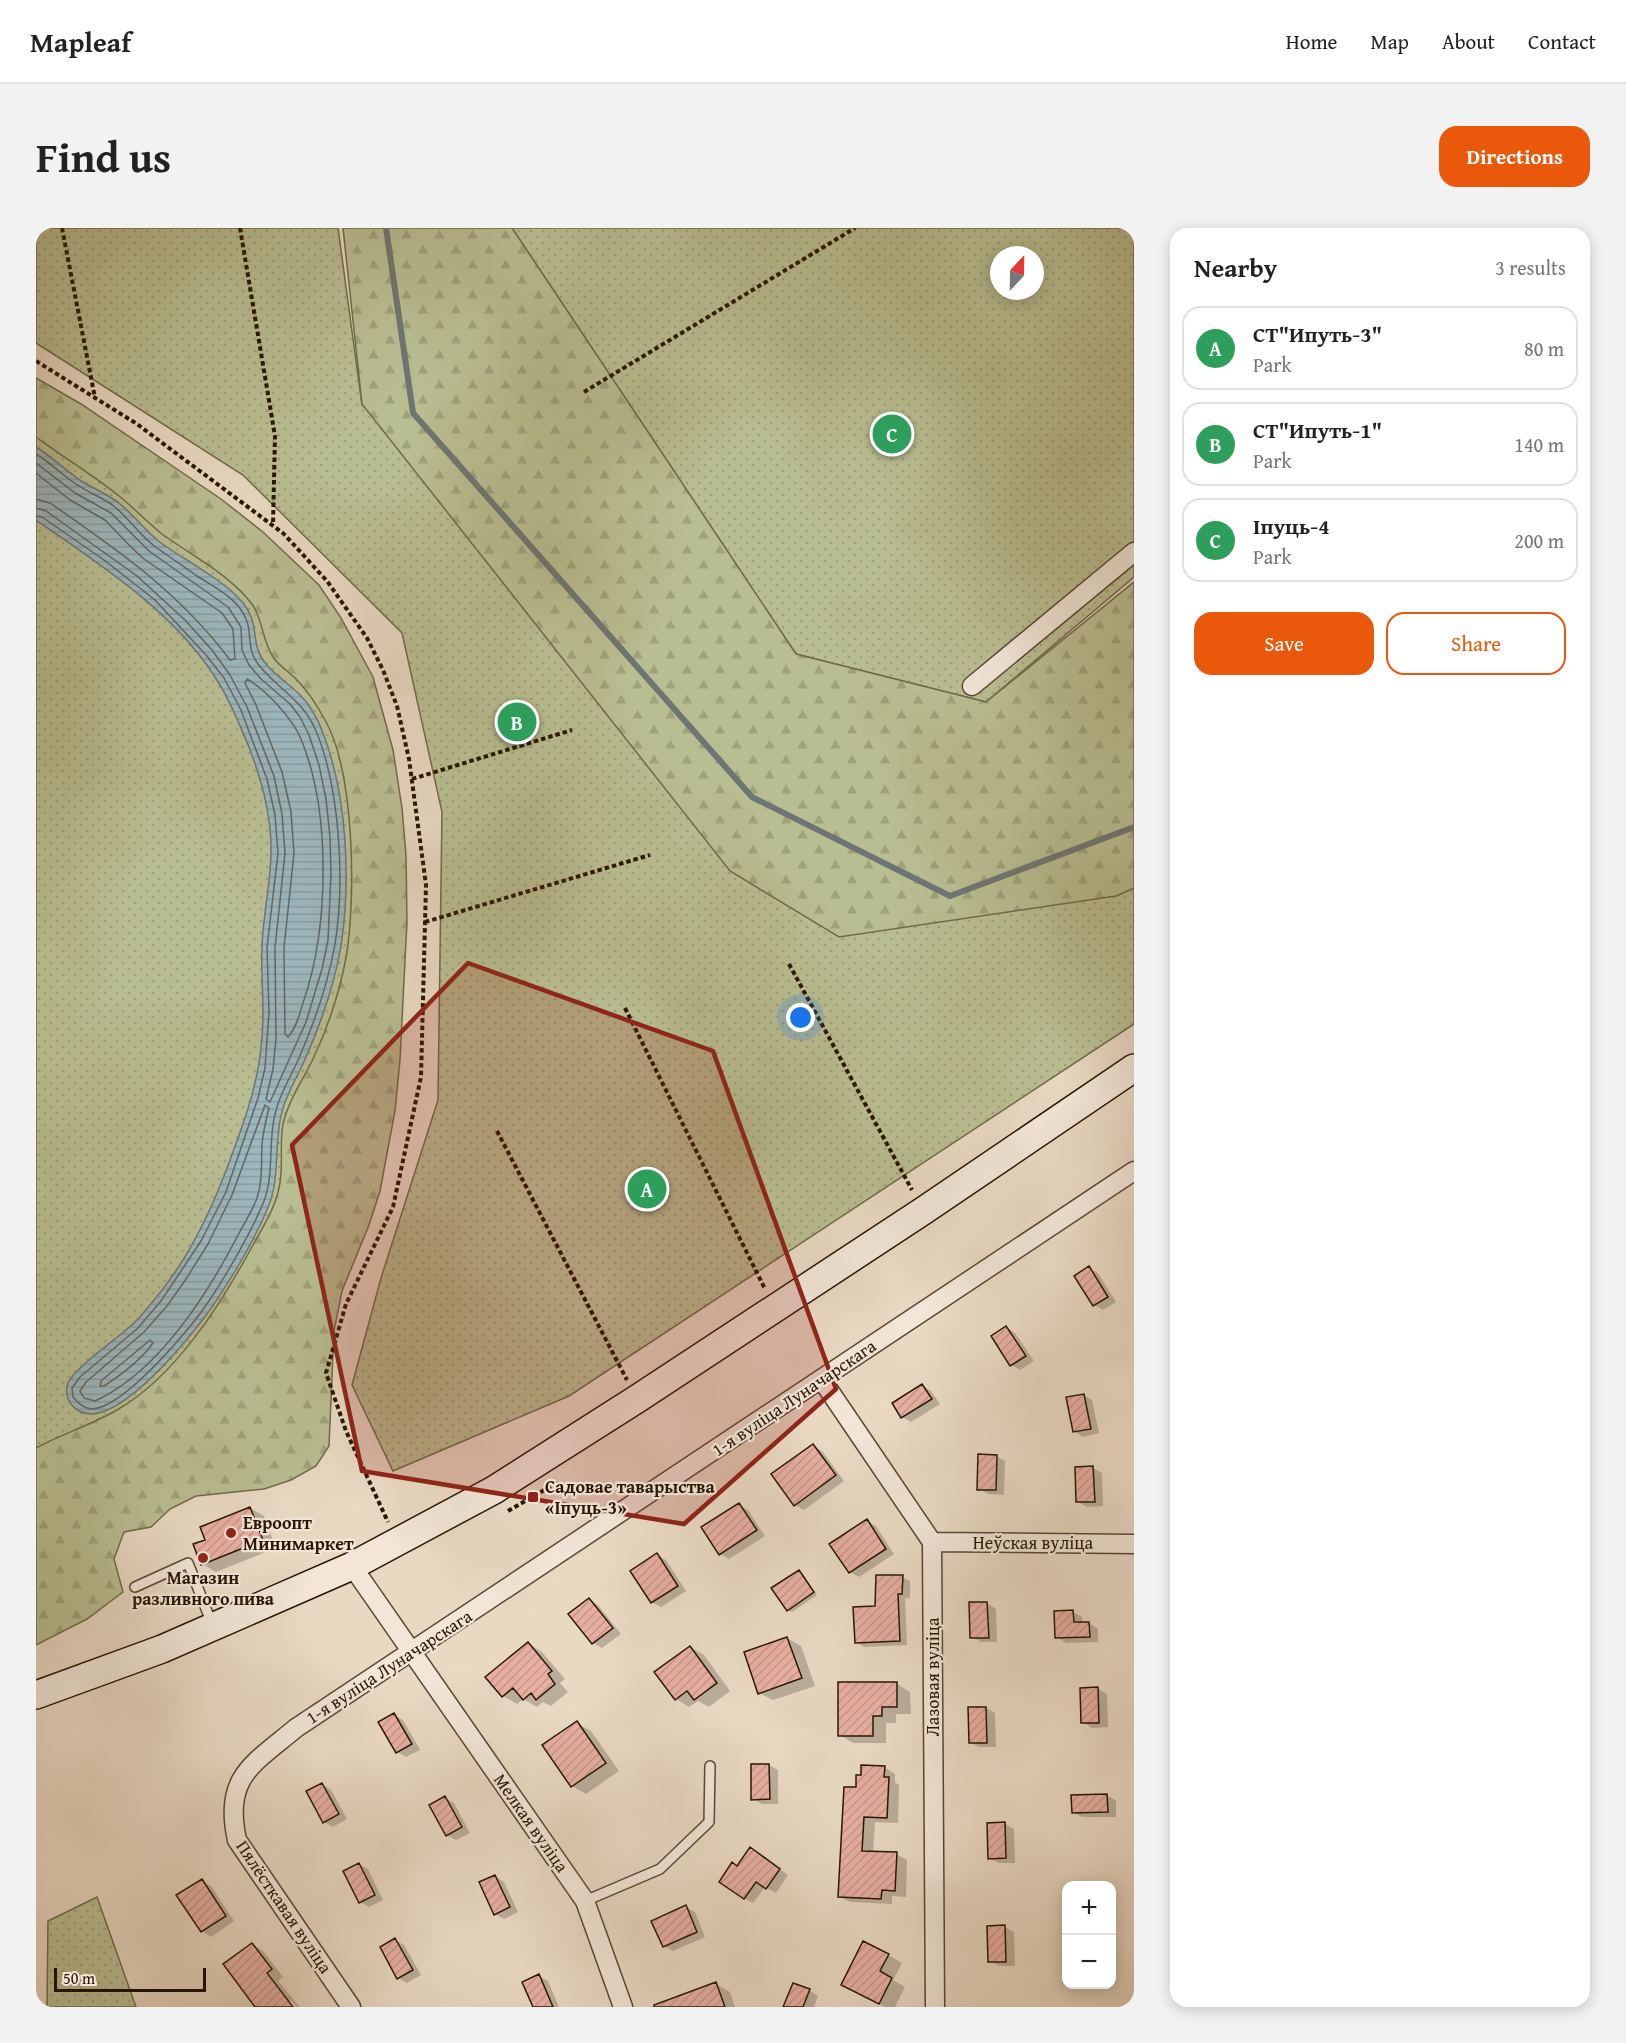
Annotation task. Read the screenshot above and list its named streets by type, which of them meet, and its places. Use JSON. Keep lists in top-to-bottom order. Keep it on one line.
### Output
{"streets":{"street":["1-я вуліца Луначарскага","Неўская вуліца","Лазовая вуліца","Мелкая вуліца","Пялёсткавая вуліца"]},"crossings":[["1-я вуліца Луначарскага","Мелкая вуліца"],["1-я вуліца Луначарскага","Пялёсткавая вуліца"],["Неўская вуліца","Лазовая вуліца"]],"places":{"transit":["Садовае таварыства «Іпуць-3»"],"other":["Евроопт Минимаркет","Магазин разливного пива"]},"scale_bar":"50 m","north":"top","page":{"header":"Mapleaf","nav":["Home","Map","About","Contact"],"title":"Find us","buttons":["Directions",["Save","Share"]],"heading":["Nearby","3 results"],"list":[{"mark":"A","name":"СТ\"Ипуть-3\"","note":"Park","value":"80 m"},{"mark":"B","name":"СТ\"Ипуть-1\"","note":"Park","value":"140 m"},{"mark":"C","name":"Іпуць-4","note":"Park","value":"200 m"}],"pins":["C","B","A"],"map_buttons":["+","−"],"scale":"50 m"}}
